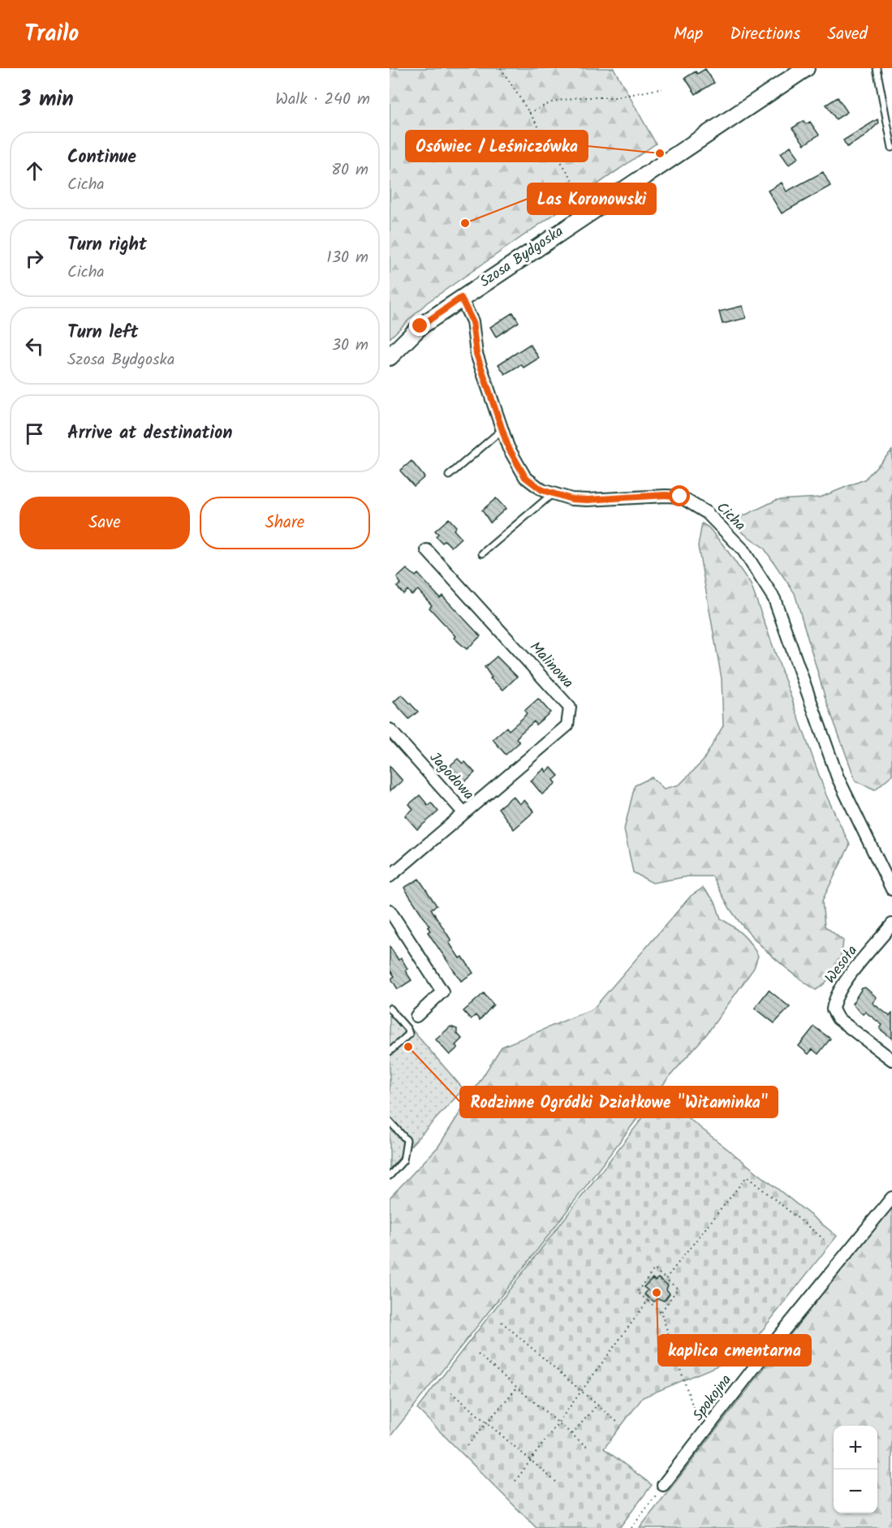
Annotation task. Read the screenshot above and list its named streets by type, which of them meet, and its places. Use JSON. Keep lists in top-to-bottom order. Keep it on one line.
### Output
{"streets":{"main road":["Szosa Bydgoska"],"street":["Cicha","Malinowa","Jagodowa","Wesoła","Spokojna"]},"crossings":[["Szosa Bydgoska","Cicha"],["Malinowa","Jagodowa"]],"places":["Osówiec / Leśniczówka","Las Koronowski","Rodzinne Ogródki Działkowe \"Witaminka\"","kaplica cmentarna"],"page":{"header":"Trailo","nav":["Map","Directions","Saved"],"heading":["3 min","Walk · 240 m"],"list":[["Continue","Cicha","80 m"],["Turn right","Cicha","130 m"],["Turn left","Szosa Bydgoska","30 m"],"Arrive at destination"],"buttons":["Save","Share"],"map_buttons":["+","−"]}}
